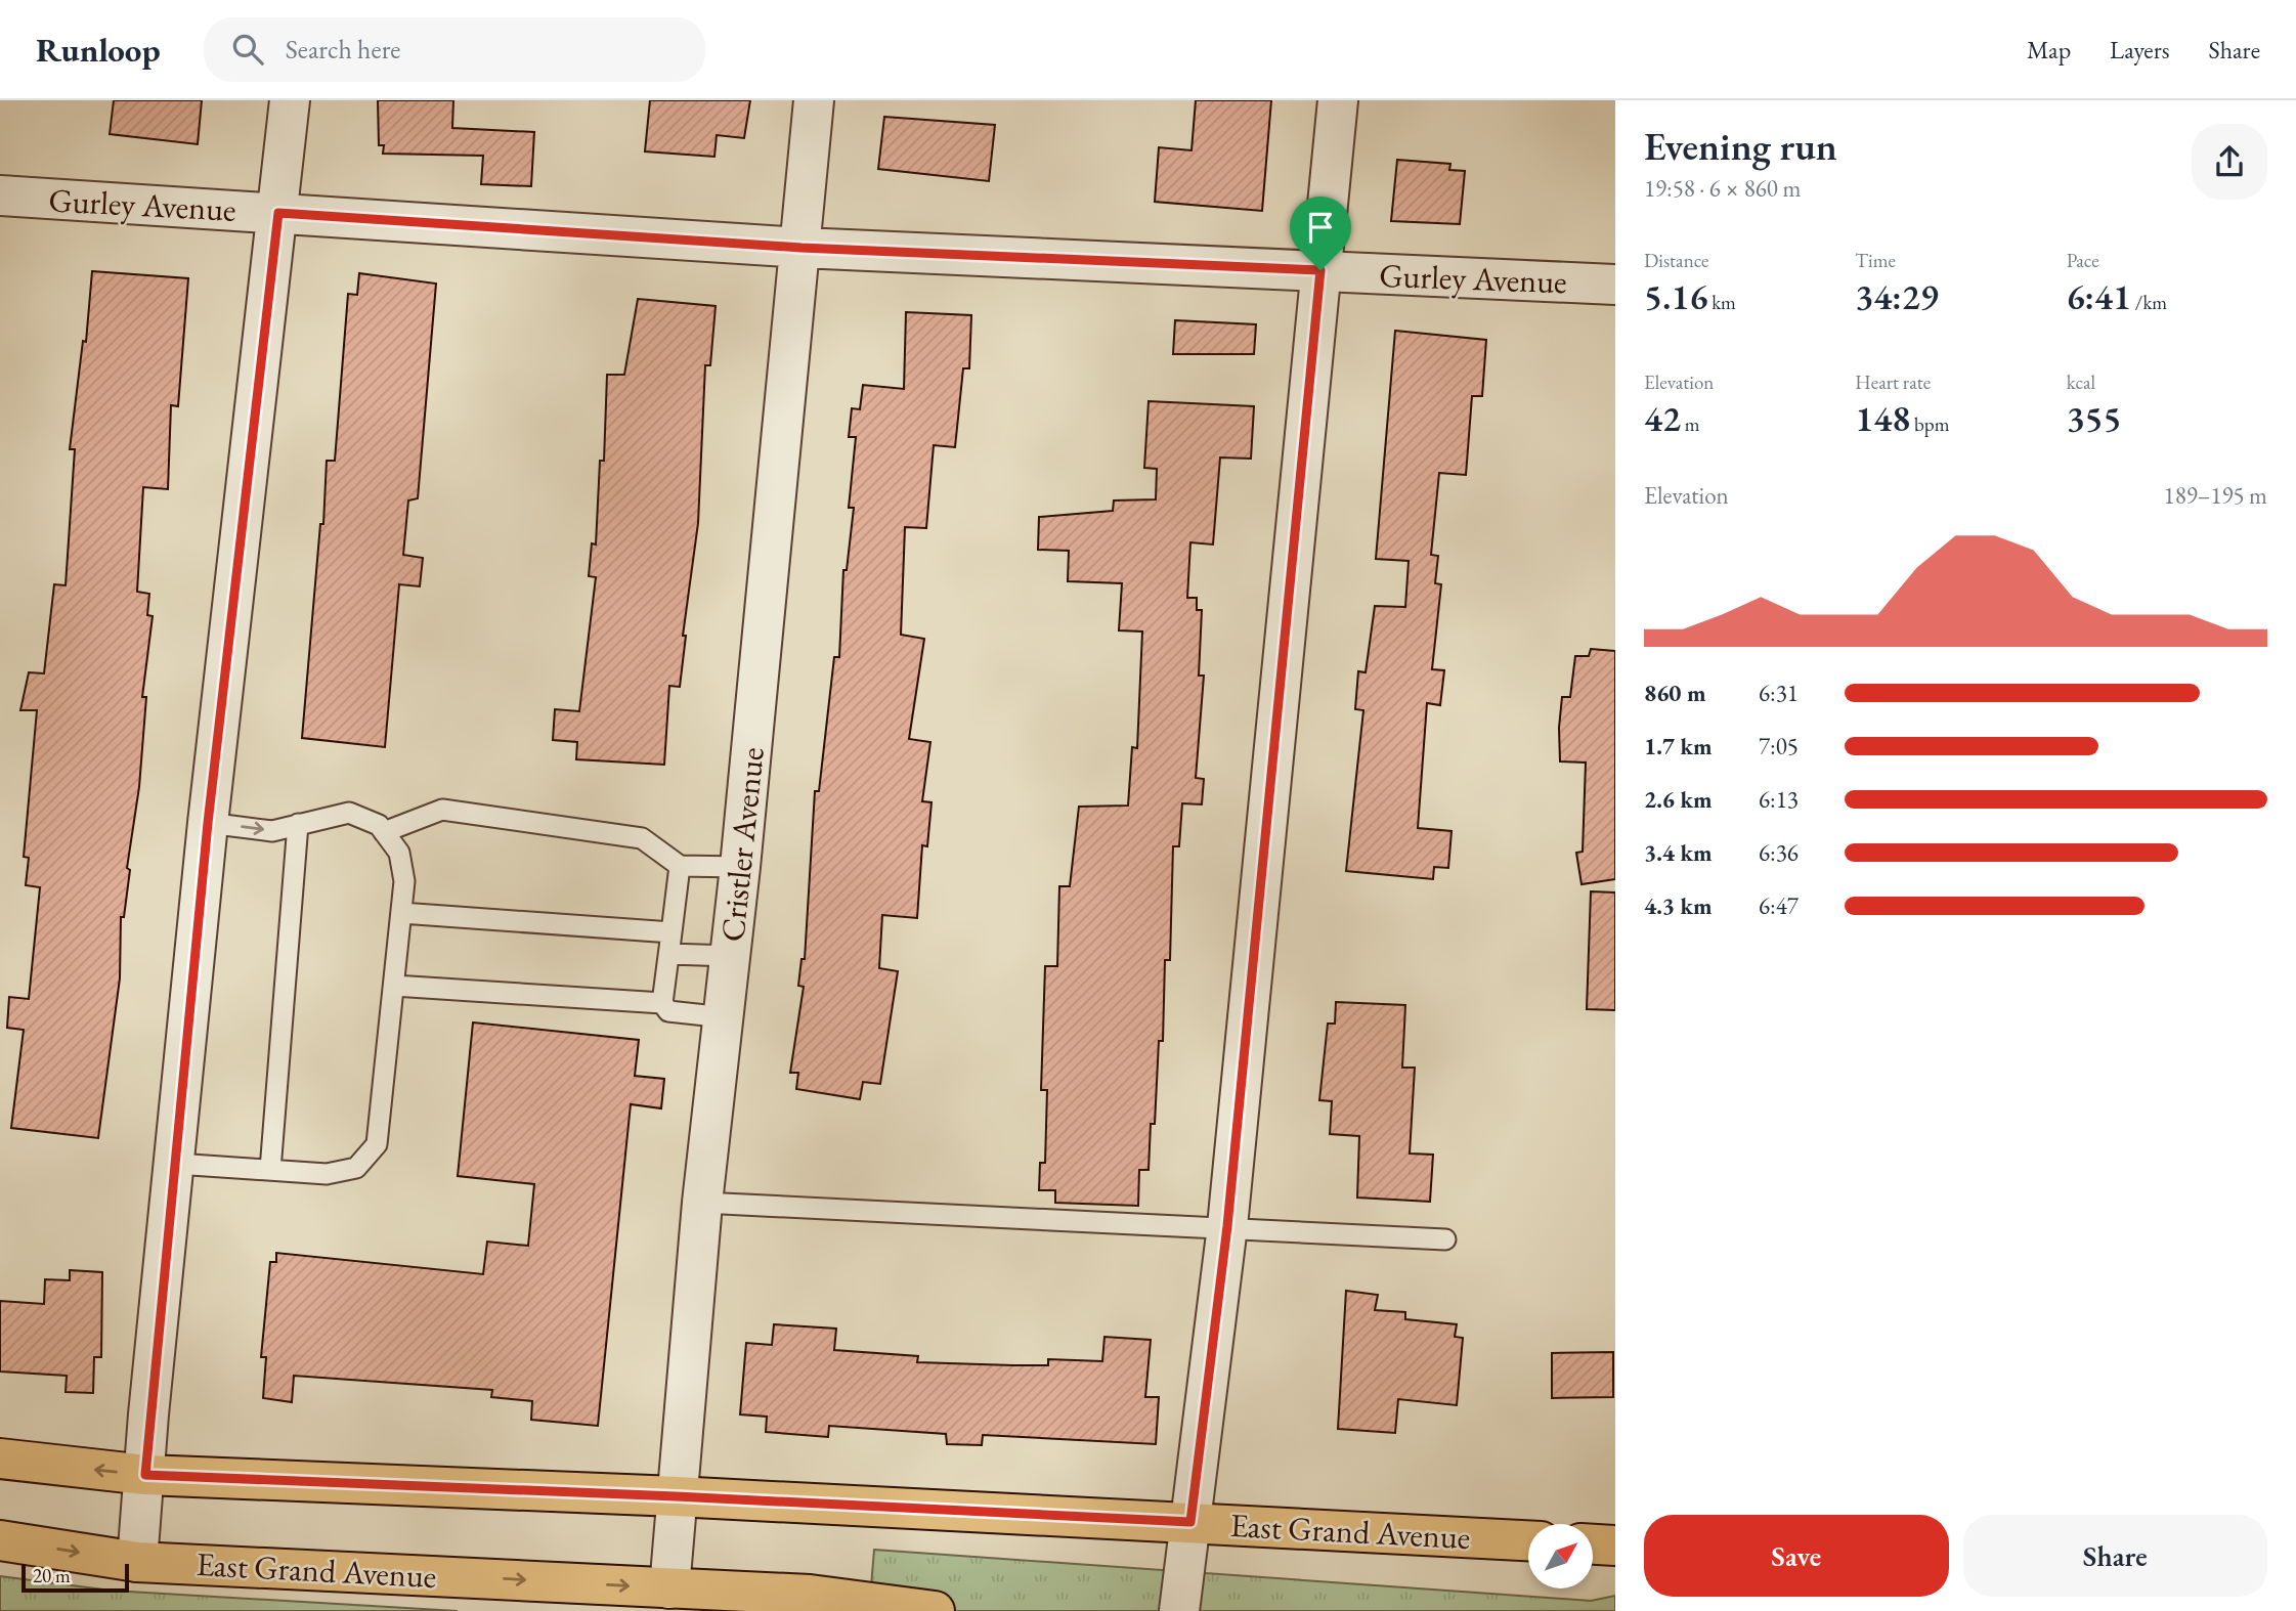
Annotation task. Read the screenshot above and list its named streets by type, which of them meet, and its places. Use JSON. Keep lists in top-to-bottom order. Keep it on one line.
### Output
{"streets":{"main road":["East Grand Avenue"],"street":["Gurley Avenue","Cristler Avenue"]},"crossings":[["Gurley Avenue","Cristler Avenue"],["Cristler Avenue","East Grand Avenue"]],"scale_bar":"20 m","north":"top right","page":{"header":"Runloop","search":"Search here","nav":["Map","Layers","Share"],"heading":["Evening run","19:58 · 6 × 860 m"],"stats":[["Distance","5.16 km"],["Time","34:29"],["Pace","6:41 /km"],["Elevation","42 m"],["Heart rate","148 bpm"],["kcal","355"]],"chart":["Elevation","189–195 m"],"list":[{"name":"860 m","note":"6:31"},{"name":"1.7 km","note":"7:05"},{"name":"2.6 km","note":"6:13"},{"name":"3.4 km","note":"6:36"},{"name":"4.3 km","note":"6:47"}],"buttons":["Save","Share"],"scale":"20 m"}}
